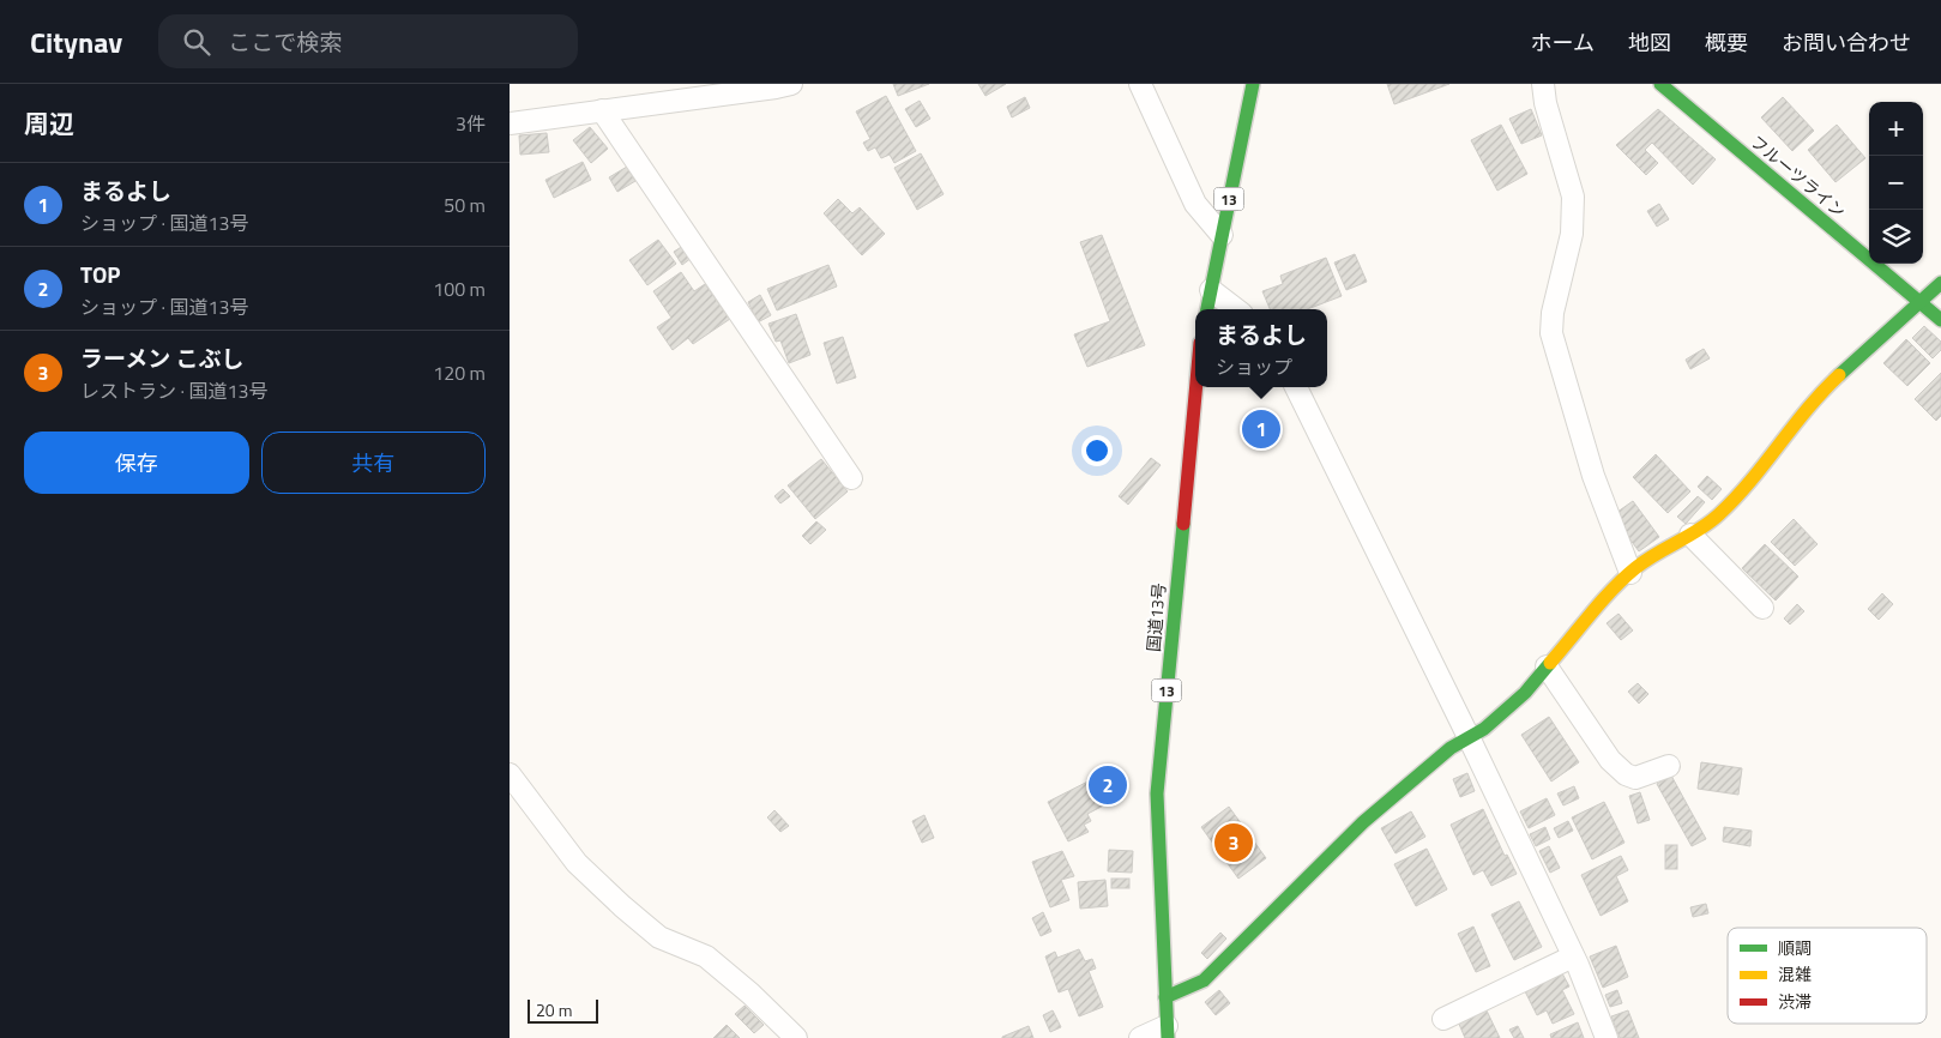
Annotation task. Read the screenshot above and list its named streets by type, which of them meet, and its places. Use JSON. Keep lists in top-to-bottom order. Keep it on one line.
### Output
{"streets":{"main road":["フルーツライン","13","国道13号"]},"legend":["順調","混雑","渋滞"],"scale_bar":"20 m","page":{"header":"Citynav","search":"ここで検索","nav":["ホーム","地図","概要","お問い合わせ"],"heading":["周辺","3件"],"map_buttons":["+","−"],"list":[{"mark":"1","name":"まるよし","note":"ショップ · 国道13号","value":"50 m"},{"mark":"2","name":"TOP","note":"ショップ · 国道13号","value":"100 m"},{"mark":"3","name":"ラーメン こぶし","note":"レストラン · 国道13号","value":"120 m"}],"popup":["まるよし","ショップ"],"pins":["1","2","3"],"buttons":["保存","共有"],"scale":"20 m"}}
